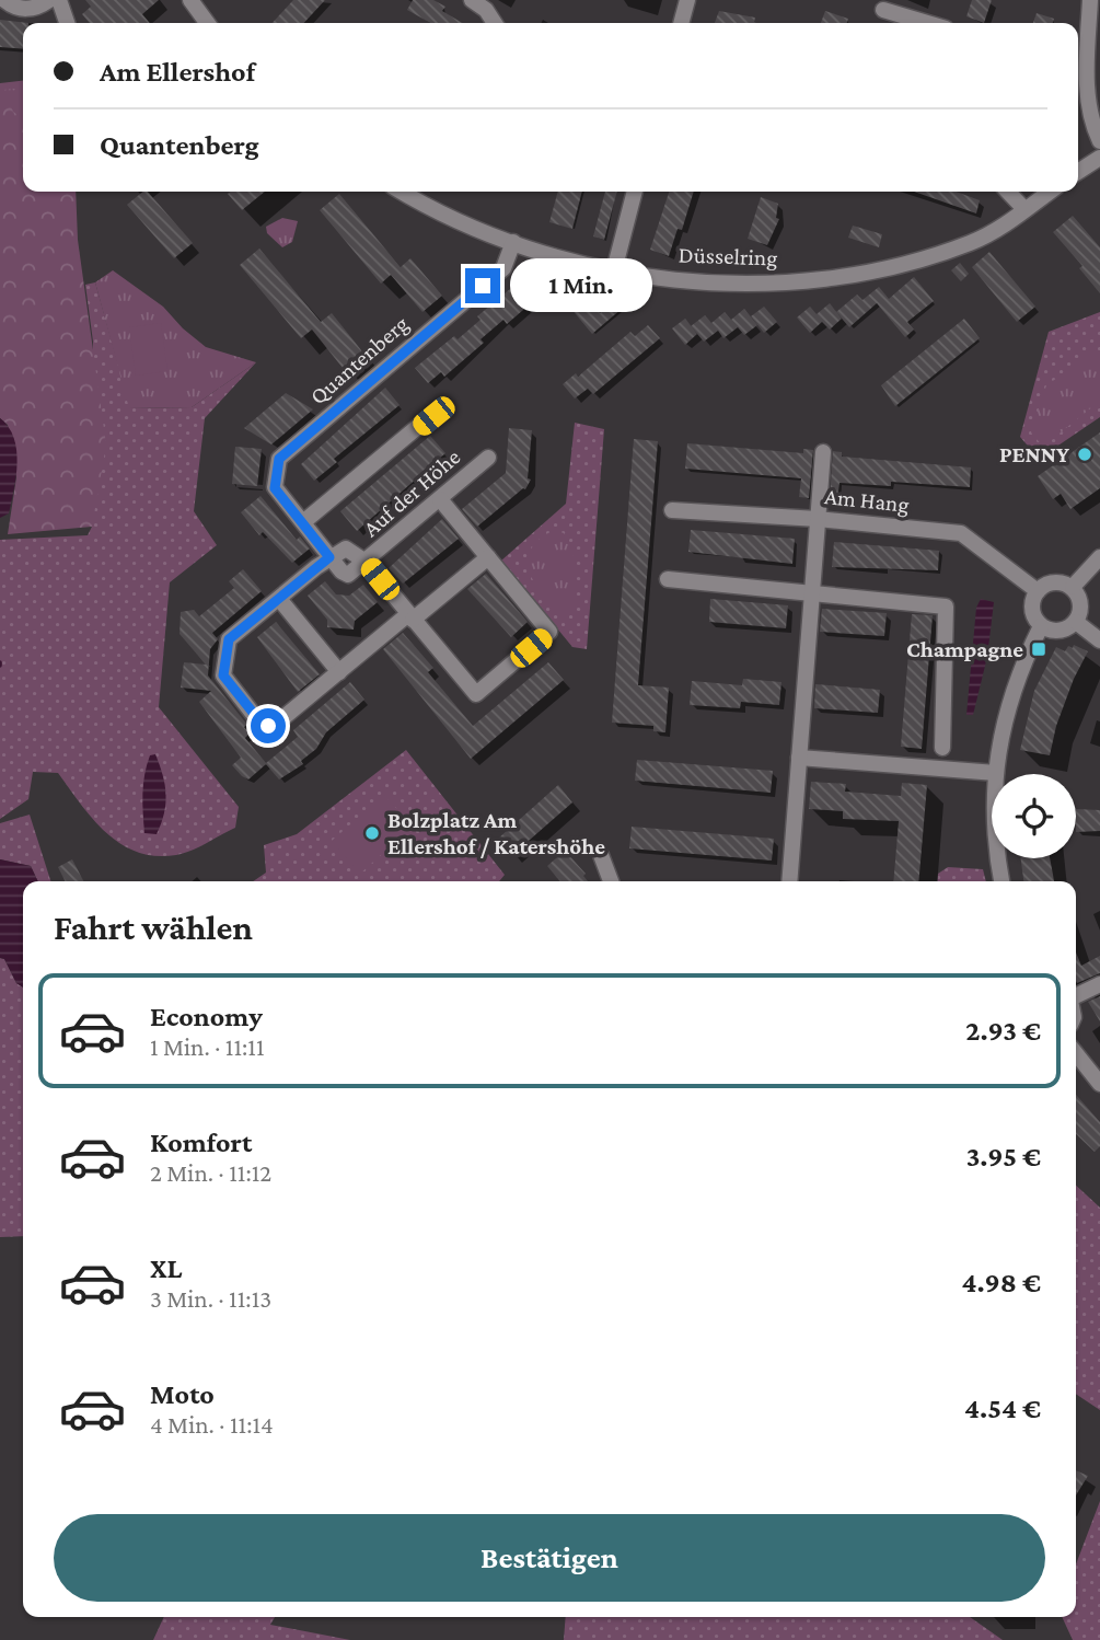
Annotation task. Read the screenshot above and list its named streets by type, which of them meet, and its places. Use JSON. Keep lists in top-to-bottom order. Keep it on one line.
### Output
{"streets":{"street":["Düsselring","Quantenberg","Auf der Höhe","Am Hang"]},"crossings":[["Düsselring","Quantenberg"]],"places":{"other":["PENNY","Bolzplatz Am Ellershof / Katershöhe"],"transit":["Champagne"]},"page":{"banner":["Am Ellershof","Quantenberg"],"bubble":"1 Min.","heading":"Fahrt wählen","list":[{"name":"Economy","note":"1 Min. · 11:11","value":"2.93 €"},{"name":"Komfort","note":"2 Min. · 11:12","value":"3.95 €"},{"name":"XL","note":"3 Min. · 11:13","value":"4.98 €"},{"name":"Moto","note":"4 Min. · 11:14","value":"4.54 €"}],"buttons":"Bestätigen"}}
